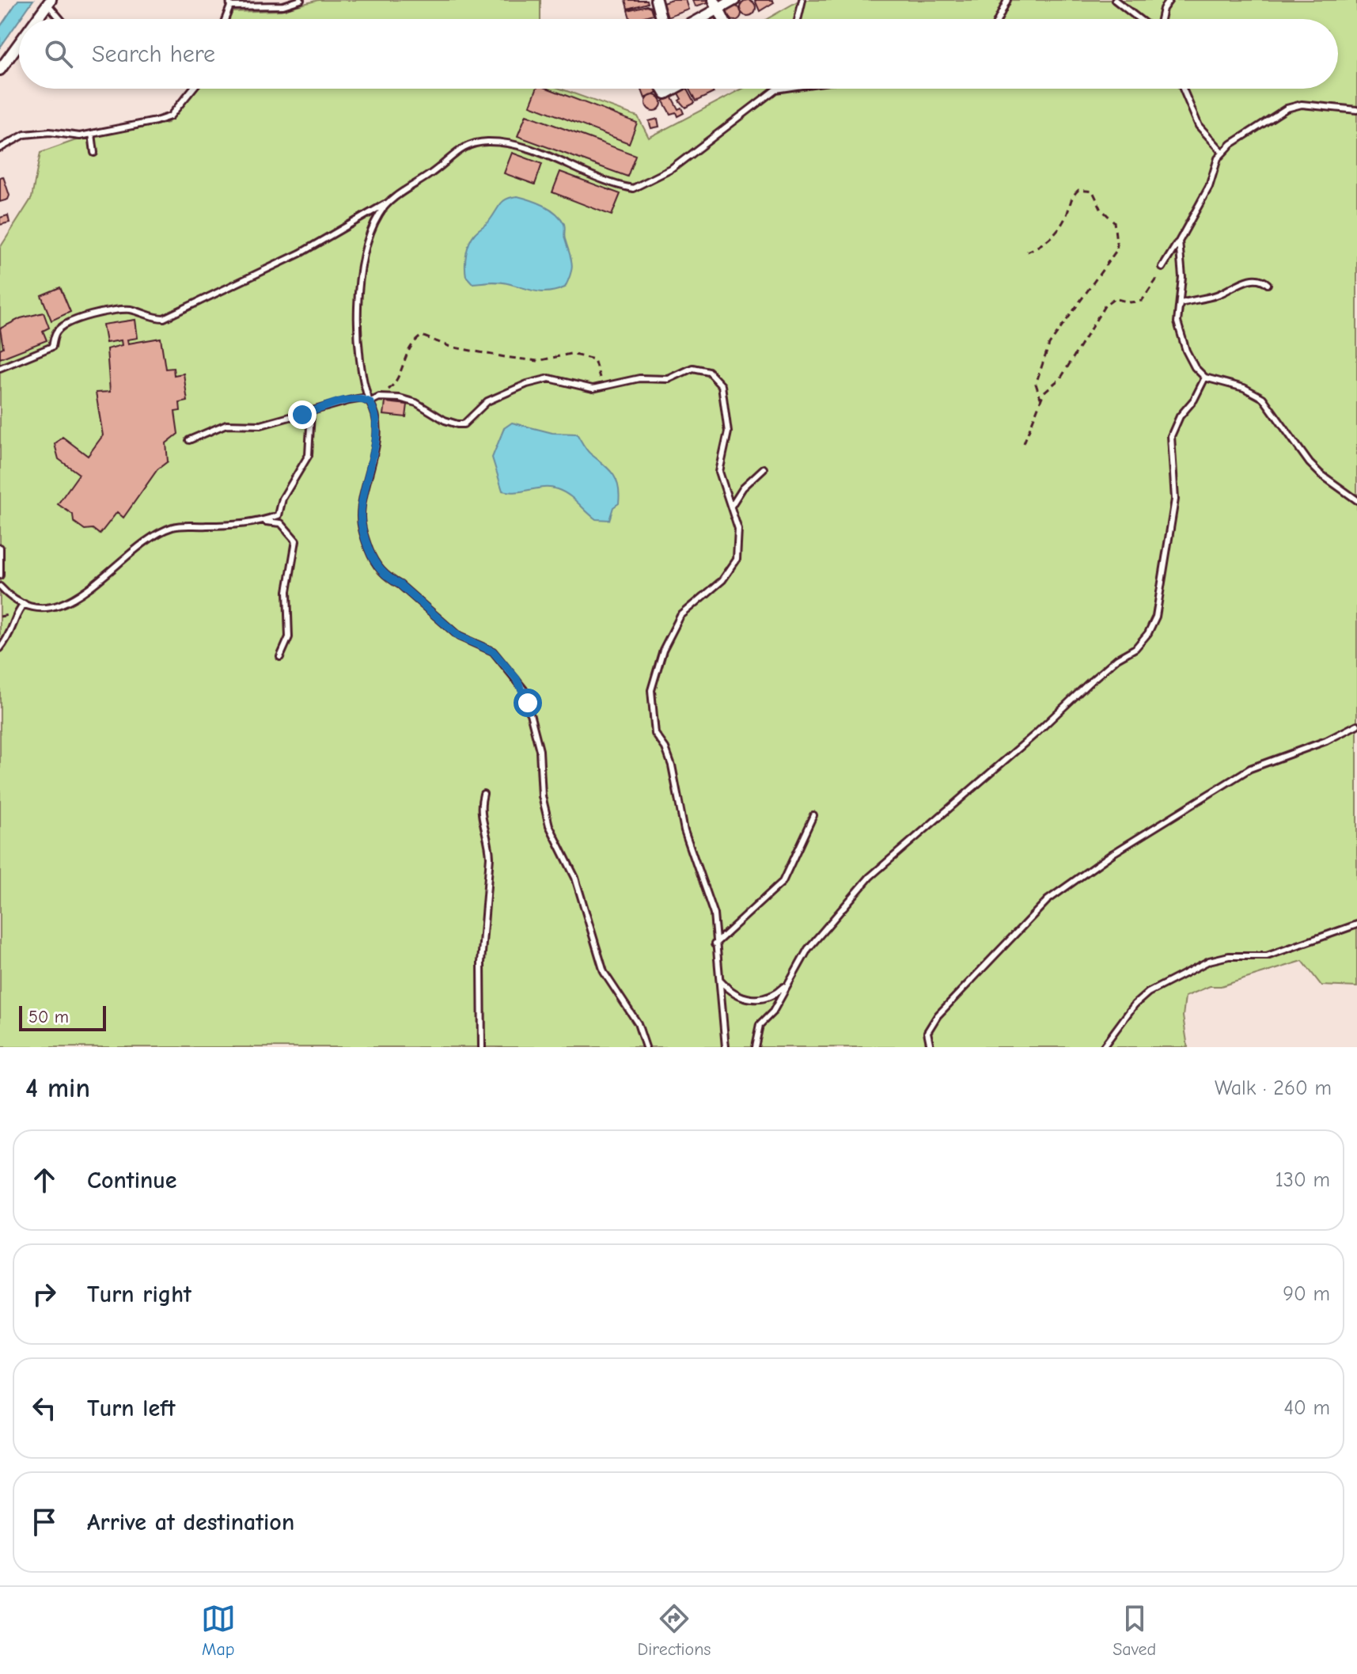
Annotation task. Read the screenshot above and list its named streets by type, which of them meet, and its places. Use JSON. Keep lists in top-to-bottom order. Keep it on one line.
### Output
{"scale_bar":"50 m","page":{"search":"Search here","scale":"50 m","heading":["4 min","Walk · 260 m"],"list":[["Continue","130 m"],["Turn right","90 m"],["Turn left","40 m"],"Arrive at destination"],"nav":["Map","Directions","Saved"]}}
